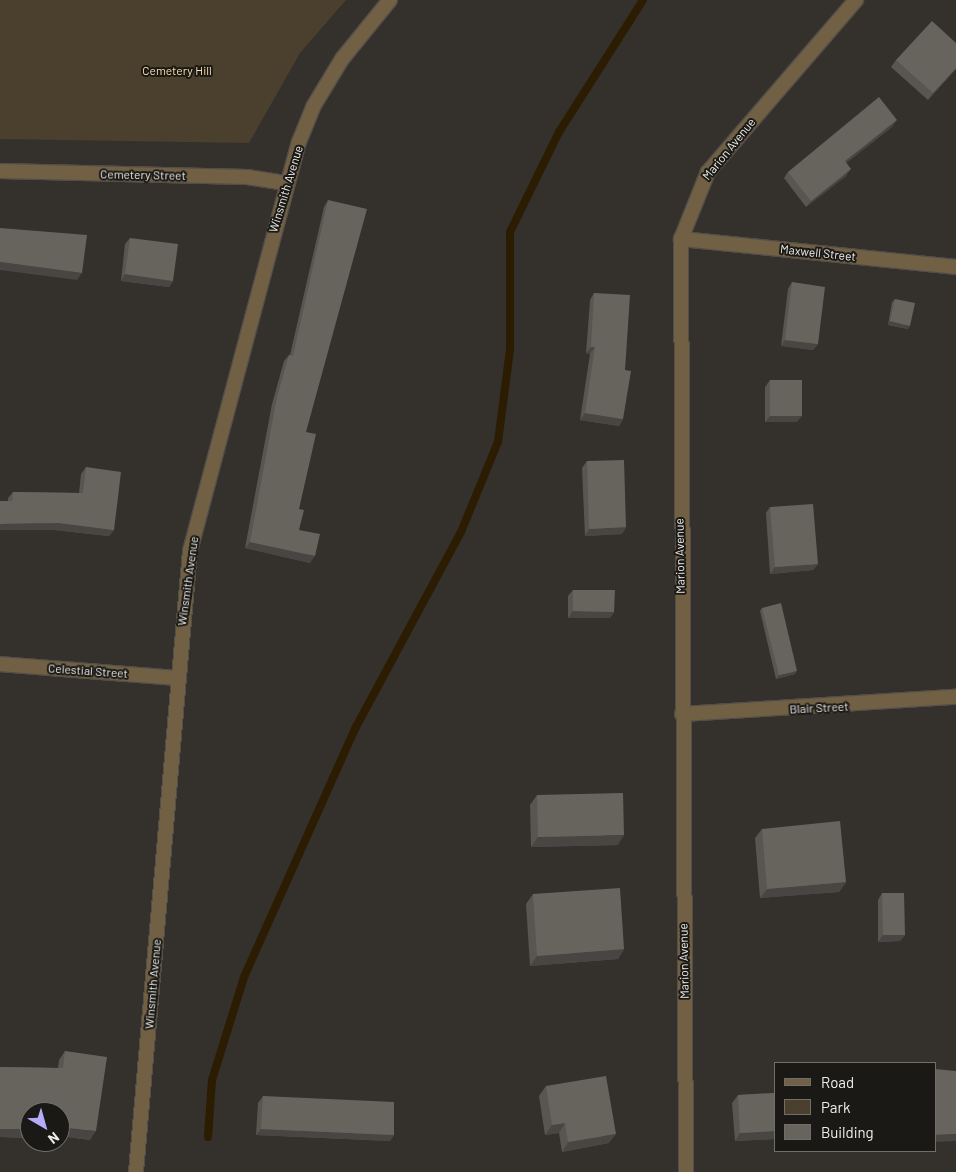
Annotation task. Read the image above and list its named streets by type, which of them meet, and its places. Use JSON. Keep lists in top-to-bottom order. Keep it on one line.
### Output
{"streets":{"street":["Marion Avenue","Cemetery Street","Winsmith Avenue","Maxwell Street","Celestial Street","Blair Street"]},"crossings":[["Marion Avenue","Maxwell Street"],["Marion Avenue","Blair Street"],["Cemetery Street","Winsmith Avenue"],["Winsmith Avenue","Celestial Street"]],"parks":["Cemetery Hill"],"legend":["Road","Park","Building"],"north":"bottom right"}
